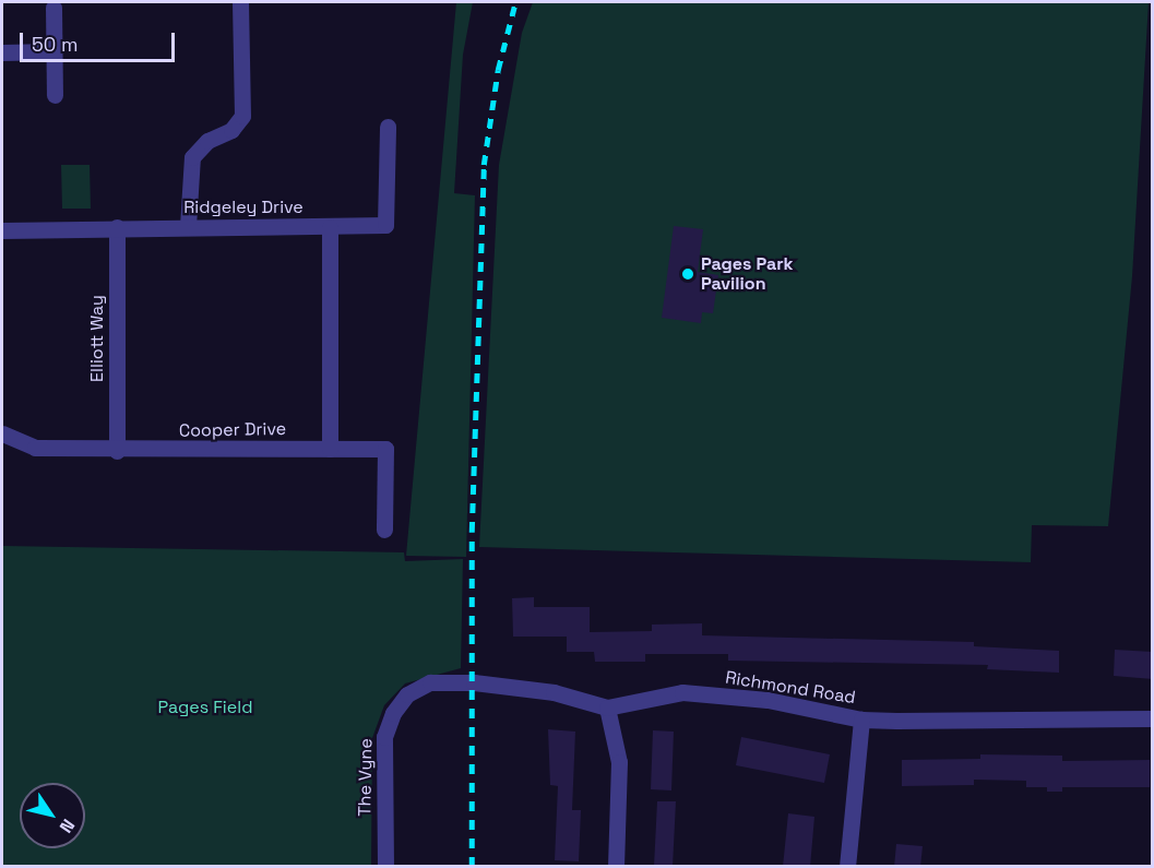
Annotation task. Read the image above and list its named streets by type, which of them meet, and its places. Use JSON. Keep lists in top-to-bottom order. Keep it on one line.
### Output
{"streets":{"street":["Ridgeley Drive","Elliott Way","Cooper Drive","Richmond Road","The Vyne"]},"crossings":[["Ridgeley Drive","Elliott Way"],["Elliott Way","Cooper Drive"],["Richmond Road","The Vyne"]],"parks":["Pages Field"],"places":["Pages Park Pavilion"],"scale_bar":"50 m","north":"bottom right"}
